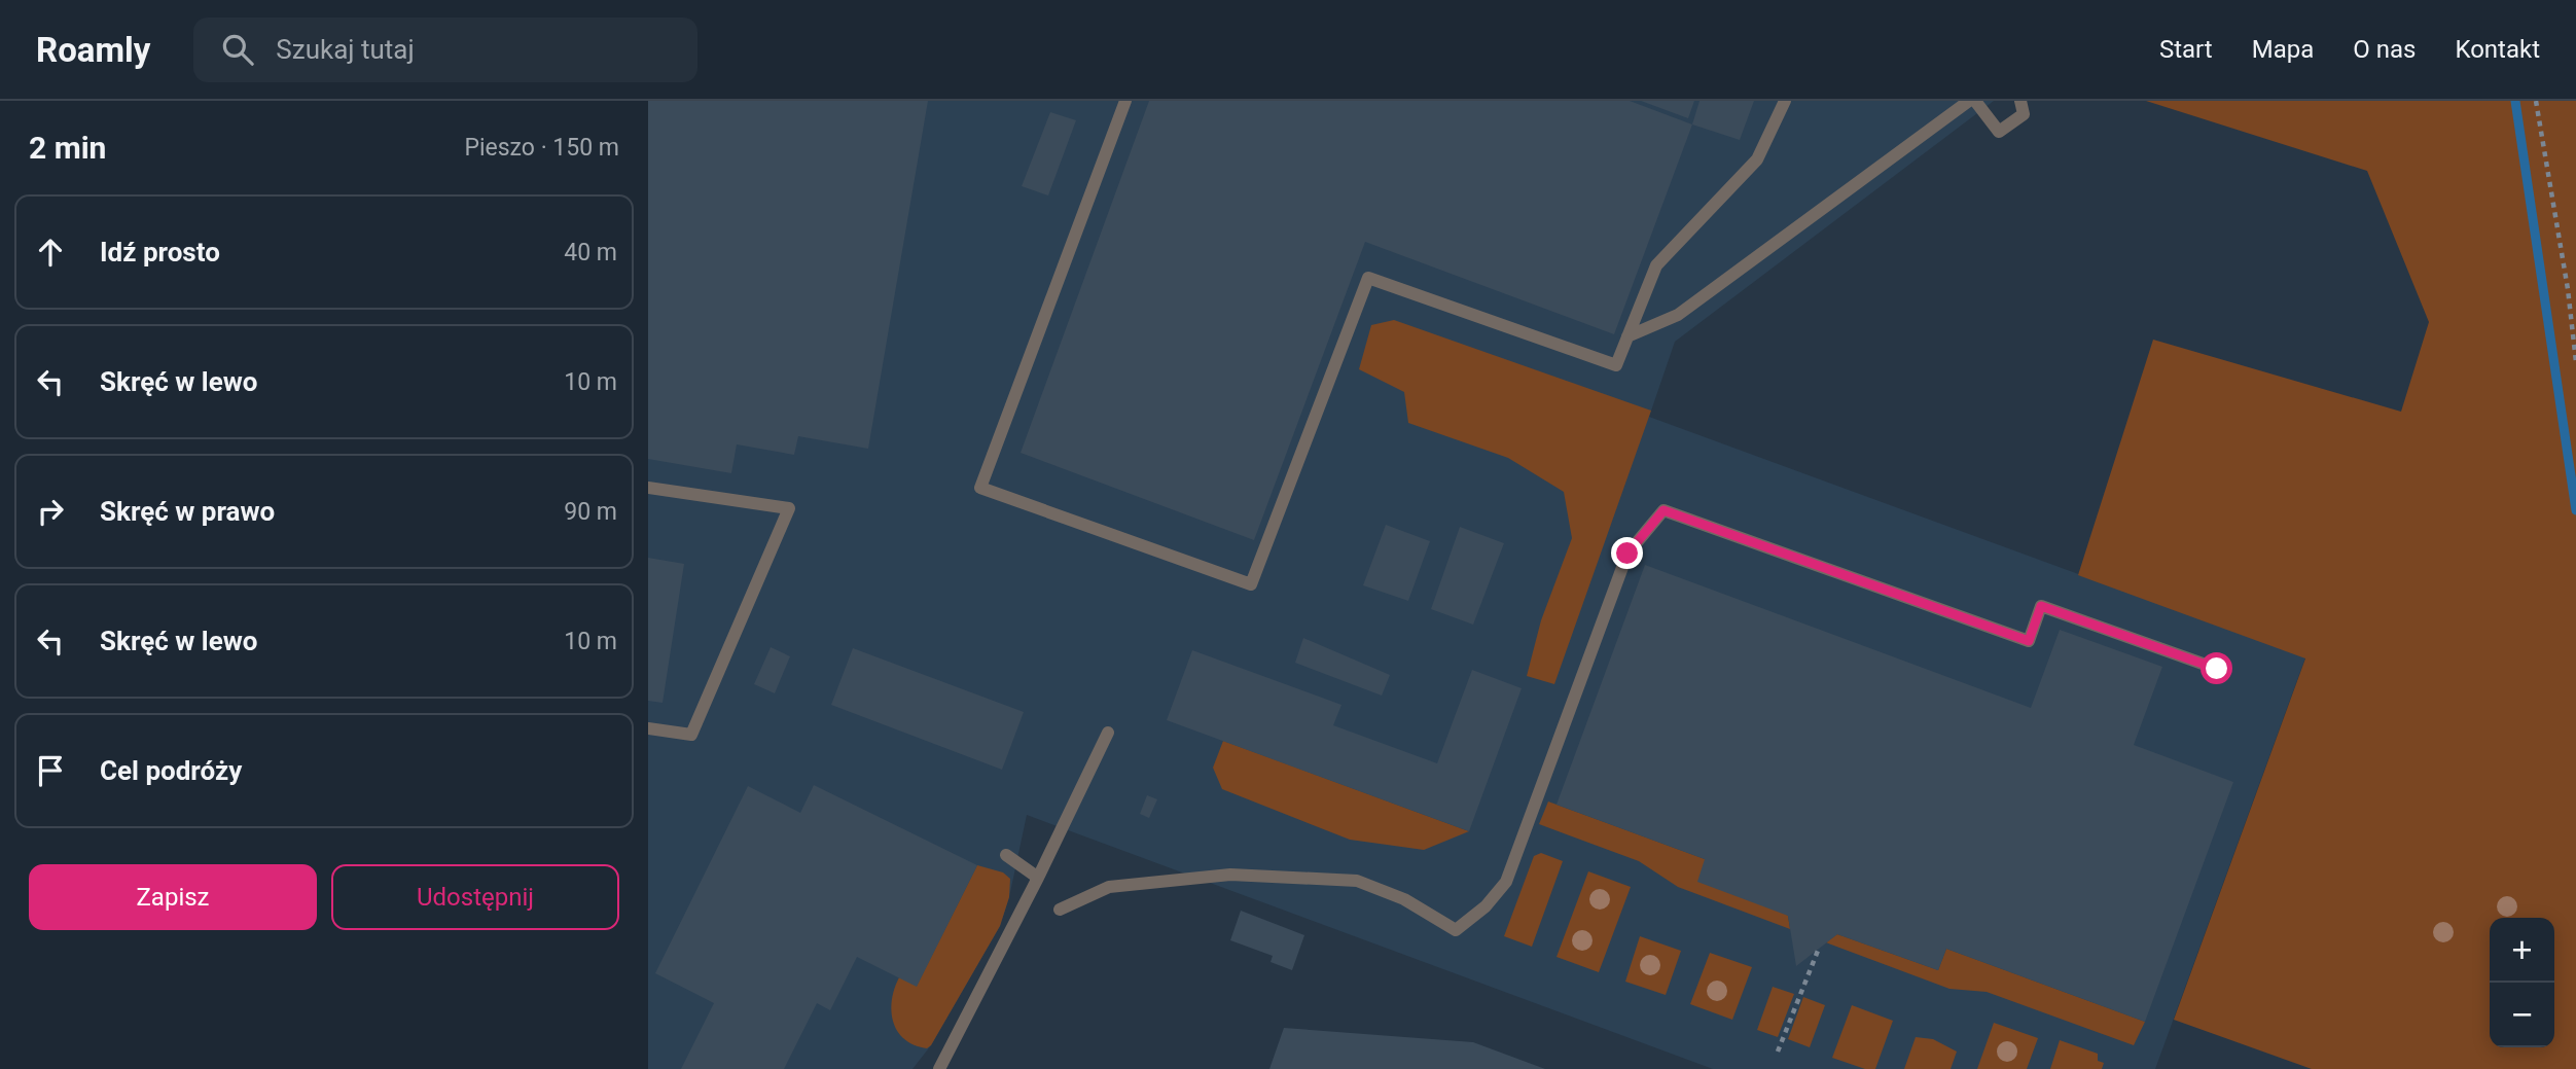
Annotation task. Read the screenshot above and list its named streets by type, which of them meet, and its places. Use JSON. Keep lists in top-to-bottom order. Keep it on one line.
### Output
{"page":{"header":"Roamly","search":"Szukaj tutaj","nav":["Start","Mapa","O nas","Kontakt"],"heading":["2 min","Pieszo · 150 m"],"list":[["Idź prosto","40 m"],["Skręć w lewo","10 m"],["Skręć w prawo","90 m"],["Skręć w lewo","10 m"],"Cel podróży"],"buttons":["Zapisz","Udostępnij"],"map_buttons":["+","−"]}}
